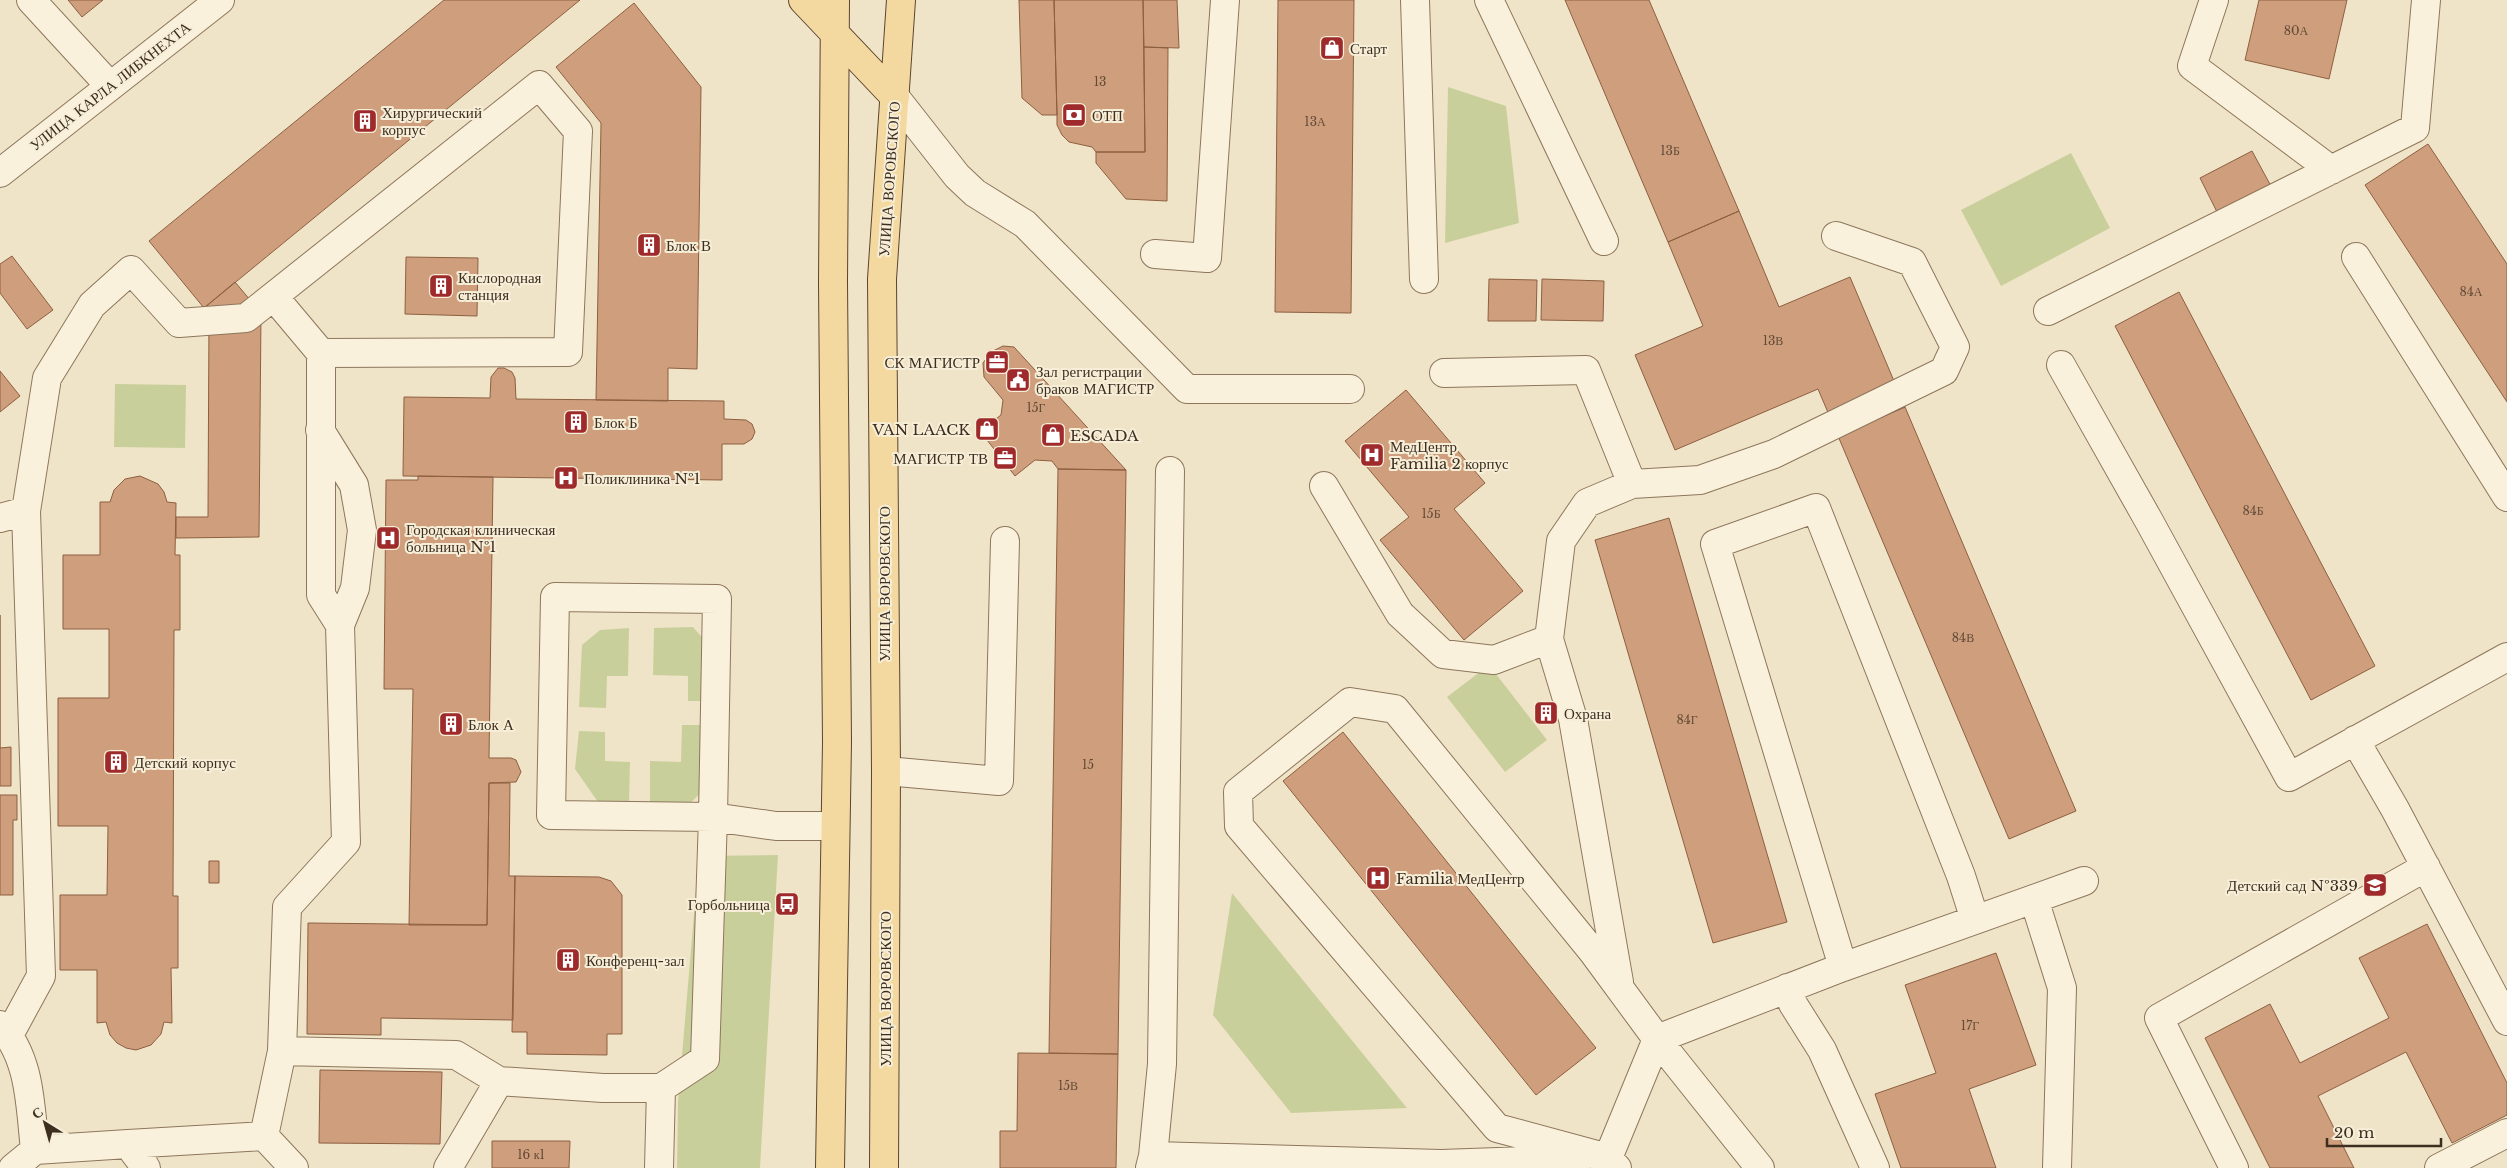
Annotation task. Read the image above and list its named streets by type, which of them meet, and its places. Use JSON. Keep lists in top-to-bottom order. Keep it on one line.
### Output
{"streets":{"main road":["УЛИЦА ВОРОВСКОГО"],"street":["УЛИЦА КАРЛА ЛИБКНЕХТА"]},"places":{"shop":["Старт","VAN LAACK","ESCADA"],"bank":["ОТП"],"building":["Хирургический корпус","Блок В","Кислородная станция","Блок Б","Охрана","Блок А","Детский корпус","Конференц-зал"],"office":["СК МАГИСТР","МАГИСТР ТВ"],"public building":["Зал регистрации браков МАГИСТР"],"hospital":["МедЦентр Familia 2 корпус","Поликлиника №1","Городская клиническая больница №1","Familia МедЦентр"],"school or university":["Детский сад №339"],"bus stop":["Горбольница"]},"house_numbers":["80А","13","13А","13Б","84А","13В","15Г","84Б","15Б","84В","84Г","15","17Г","15В","16 к1"],"scale_bar":"20 m","north":"top left"}
